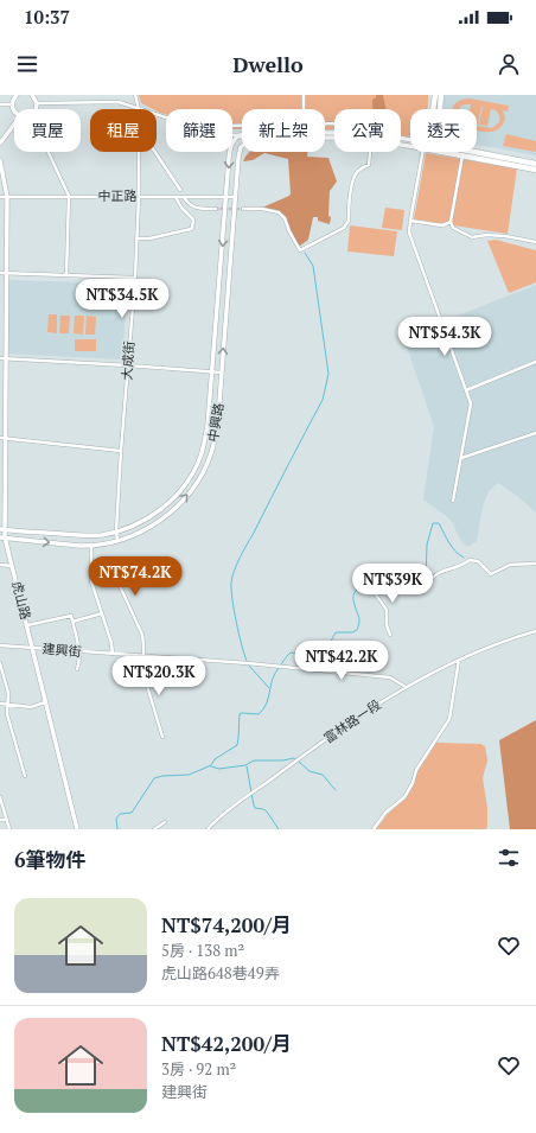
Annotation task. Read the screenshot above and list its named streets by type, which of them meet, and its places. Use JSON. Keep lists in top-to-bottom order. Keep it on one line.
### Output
{"streets":{"street":["中正路","大成街","中興路","虎山路","建興街","富林路一段"]},"crossings":[["中正路","大成街"],["中正路","中興路"],["中正路","虎山路"],["大成街","中興路"],["中興路","虎山路"],["虎山路","建興街"],["建興街","富林路一段"]],"page":{"status":"10:37","header":"Dwello","chip":["買屋","租屋","篩選","新上架","公寓","透天"],"price":["NT$34.5K","NT$54.3K","NT$74.2K","NT$39K","NT$42.2K","NT$20.3K"],"heading":"6筆物件","list":[{"name":"NT$74,200/月","note":"5房 · 138 m² · 虎山路648巷49弄"},{"name":"NT$42,200/月","note":"3房 · 92 m² · 建興街"}]}}
